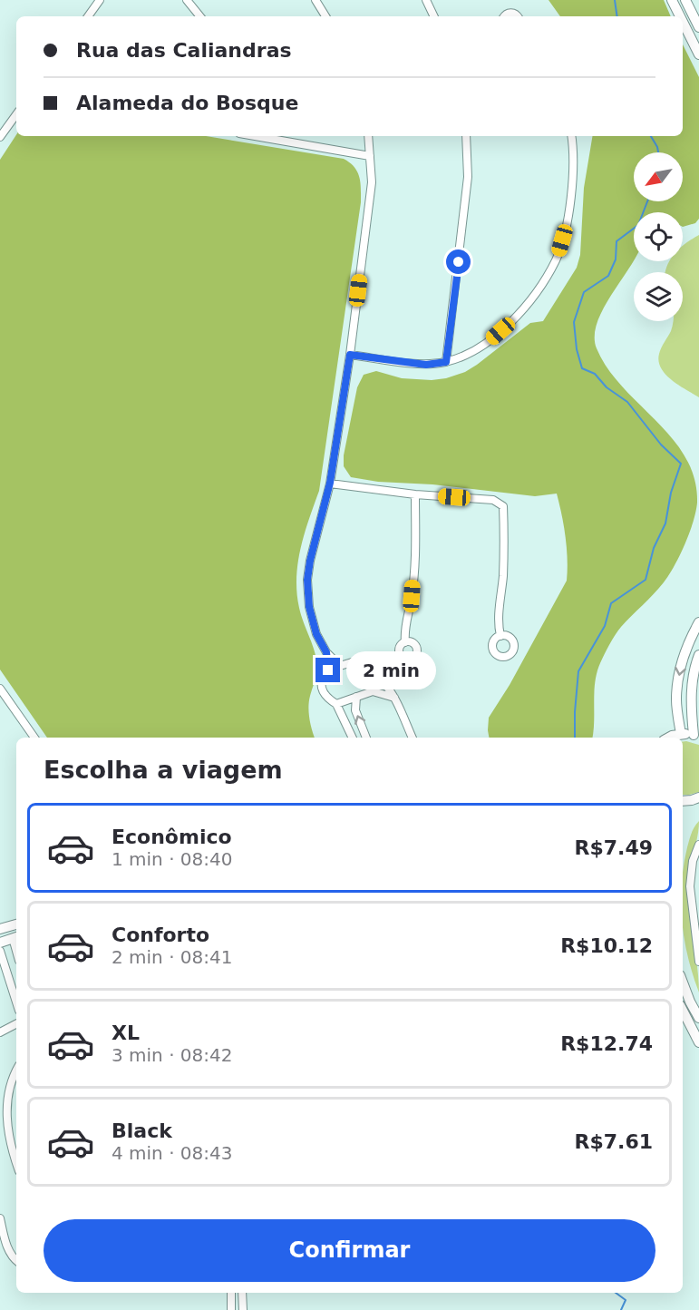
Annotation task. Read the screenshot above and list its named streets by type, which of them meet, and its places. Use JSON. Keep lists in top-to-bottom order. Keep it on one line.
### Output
{"north":"bottom left","page":{"banner":["Rua das Caliandras","Alameda do Bosque"],"bubble":"2 min","heading":"Escolha a viagem","list":[{"name":"Econômico","note":"1 min · 08:40","value":"R$7.49"},{"name":"Conforto","note":"2 min · 08:41","value":"R$10.12"},{"name":"XL","note":"3 min · 08:42","value":"R$12.74"},{"name":"Black","note":"4 min · 08:43","value":"R$7.61"}],"buttons":"Confirmar"}}
